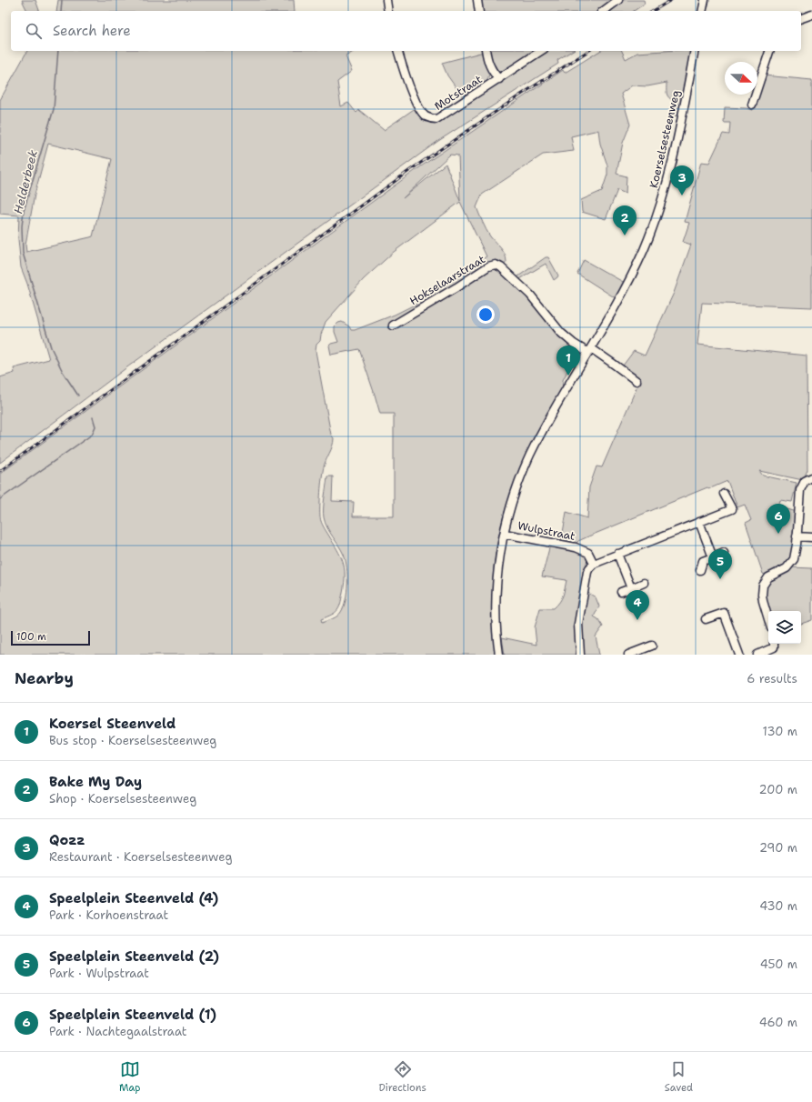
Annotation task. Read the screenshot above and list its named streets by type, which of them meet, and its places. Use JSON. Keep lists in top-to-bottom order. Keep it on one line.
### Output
{"streets":{"street":["Motstraat","Koerselsesteenweg","Hokselaarstraat","Wulpstraat"]},"crossings":[["Koerselsesteenweg","Hokselaarstraat"],["Koerselsesteenweg","Wulpstraat"]],"water":["Helderbeek"],"scale_bar":"100 m","north":"right","page":{"search":"Search here","pins":["3","2","1","6","5","4"],"scale":"100 m","heading":["Nearby","6 results"],"list":[{"mark":"1","name":"Koersel Steenveld","note":"Bus stop · Koerselsesteenweg","value":"130 m"},{"mark":"2","name":"Bake My Day","note":"Shop · Koerselsesteenweg","value":"200 m"},{"mark":"3","name":"Qozz","note":"Restaurant · Koerselsesteenweg","value":"290 m"},{"mark":"4","name":"Speelplein Steenveld (4)","note":"Park · Korhoenstraat","value":"430 m"},{"mark":"5","name":"Speelplein Steenveld (2)","note":"Park · Wulpstraat","value":"450 m"},{"mark":"6","name":"Speelplein Steenveld (1)","note":"Park · Nachtegaalstraat","value":"460 m"}],"nav":["Map","Directions","Saved"]}}
